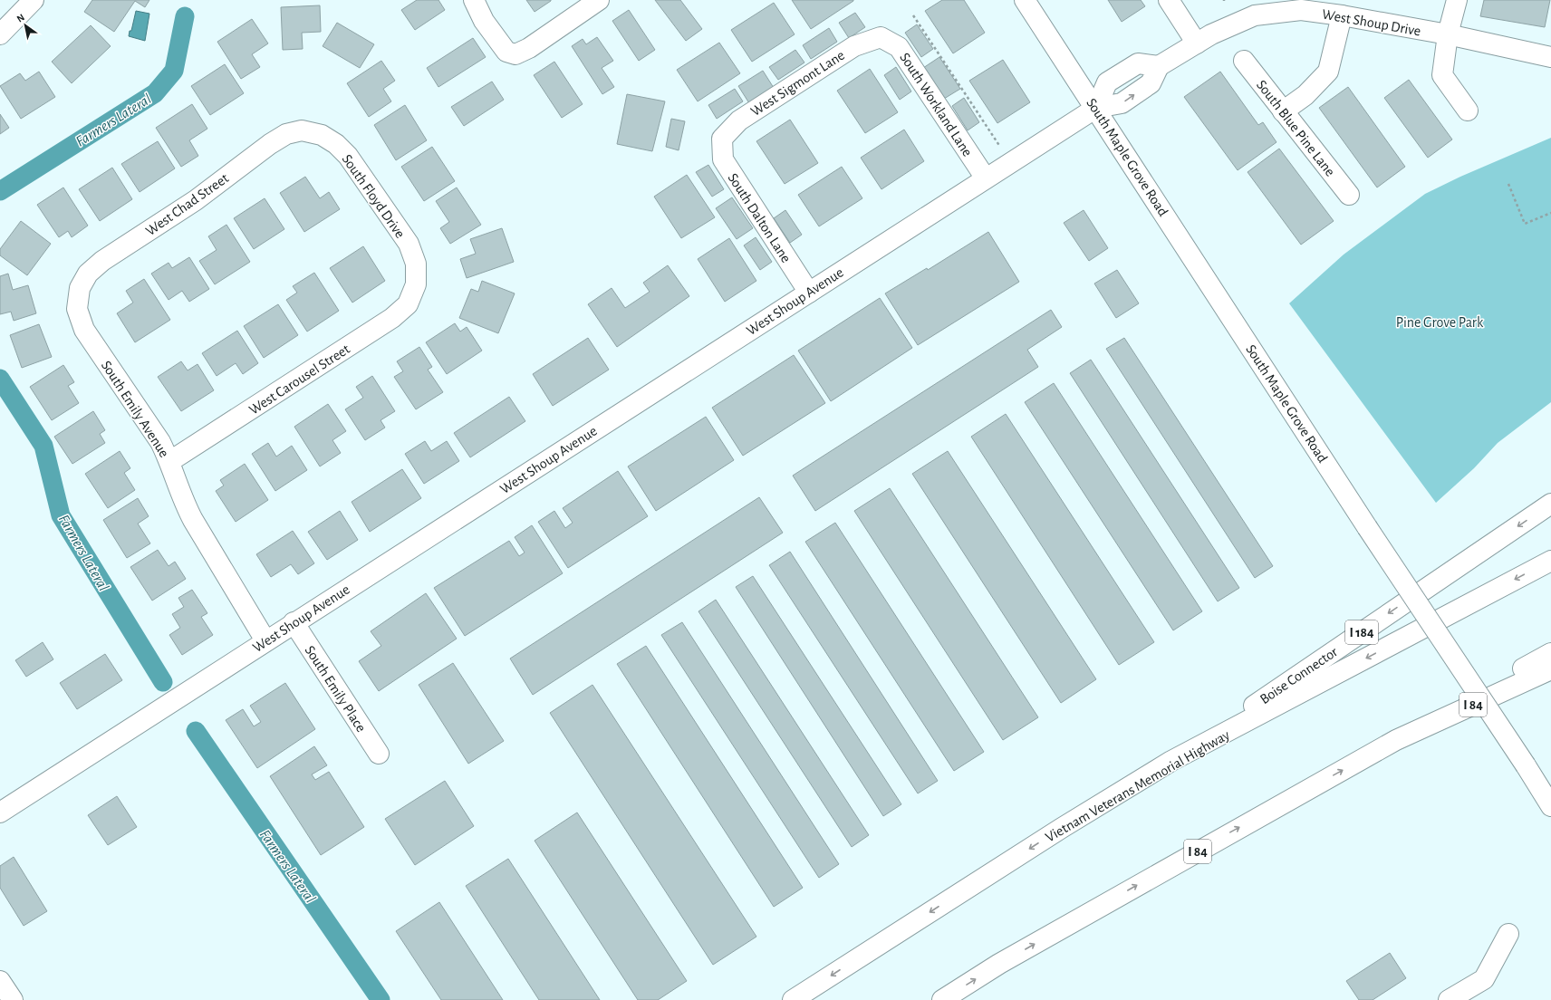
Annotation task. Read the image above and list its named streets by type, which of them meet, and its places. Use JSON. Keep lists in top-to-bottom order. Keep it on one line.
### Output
{"streets":{"main road":["West Shoup Drive","West Sigmont Lane","South Workland Lane","South Blue Pine Lane","South Maple Grove Road","South Floyd Drive","West Chad Street","South Dalton Lane","West Shoup Avenue","West Carousel Street","South Emily Avenue","I 184","Boise Connector","South Emily Place","I 84","Vietnam Veterans Memorial Highway"]},"crossings":[["West Shoup Drive","West Shoup Avenue"],["West Sigmont Lane","South Workland Lane"],["West Sigmont Lane","South Dalton Lane"],["South Workland Lane","West Shoup Avenue"],["South Maple Grove Road","West Shoup Avenue"],["South Floyd Drive","West Chad Street"],["South Floyd Drive","West Carousel Street"],["West Chad Street","South Emily Avenue"],["South Dalton Lane","West Shoup Avenue"],["West Shoup Avenue","South Emily Avenue"],["West Shoup Avenue","South Emily Place"],["West Carousel Street","South Emily Avenue"],["Boise Connector","Vietnam Veterans Memorial Highway"]],"water":["Farmers Lateral"],"parks":["Pine Grove Park"],"north":"top left"}
